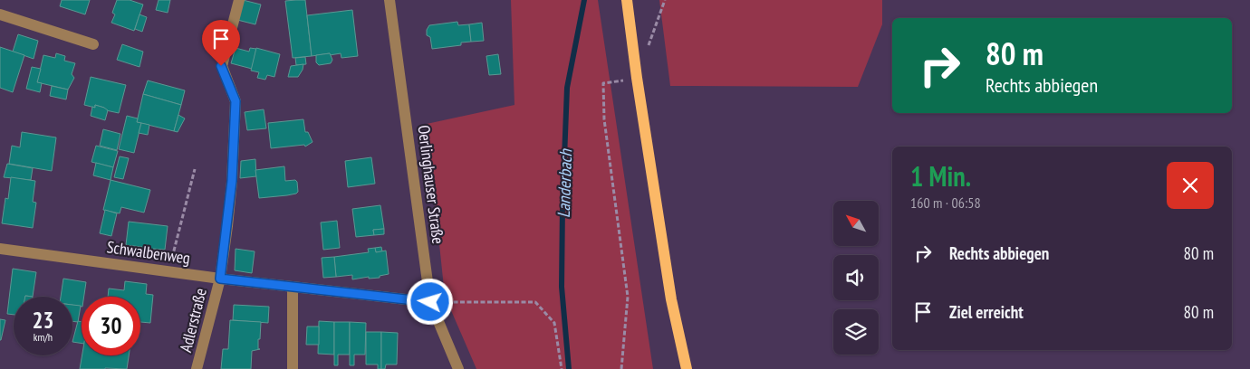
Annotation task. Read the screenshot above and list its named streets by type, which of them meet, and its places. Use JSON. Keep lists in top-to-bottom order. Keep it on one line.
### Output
{"streets":{"street":["Oerlinghauser Straße","Schwalbenweg","Adlerstraße"]},"crossings":[["Oerlinghauser Straße","Schwalbenweg"],["Schwalbenweg","Adlerstraße"]],"water":["Landerbach"],"north":"top left","page":{"turn":["80 m","Rechts abbiegen"],"heading":["1 Min.","160 m · 06:58"],"list":[{"name":"Rechts abbiegen","value":"80 m"},{"name":"Ziel erreicht","value":"80 m"}],"speed":"23 km/h","limit":"30"}}
